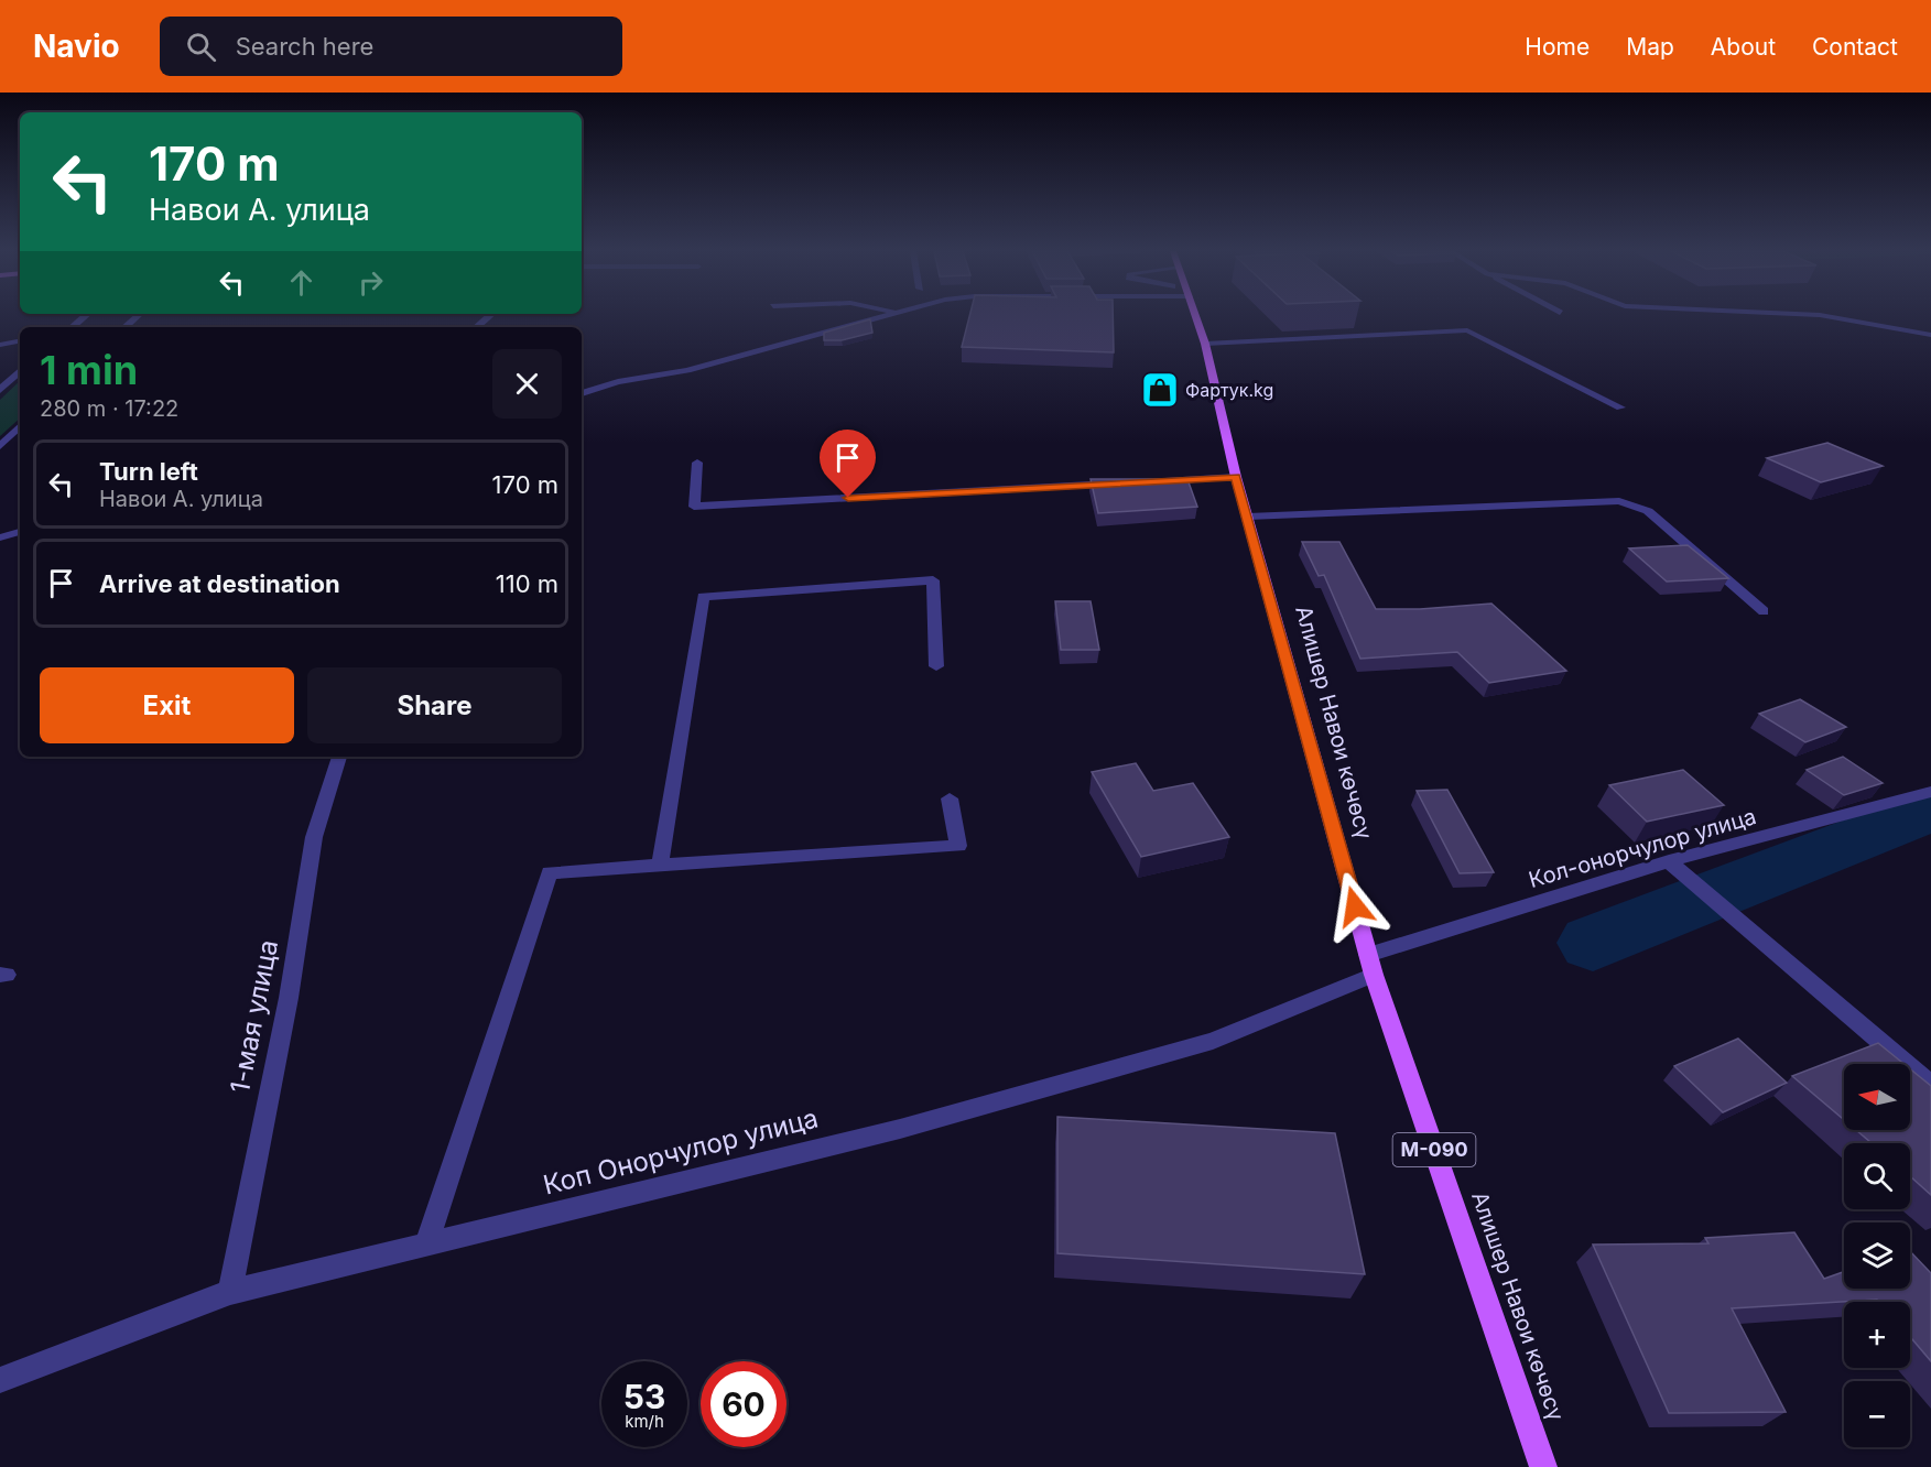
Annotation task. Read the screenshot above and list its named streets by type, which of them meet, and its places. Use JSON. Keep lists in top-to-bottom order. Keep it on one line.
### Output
{"streets":{"main road":["Алишер Навои көчөсү","М-090"],"street":["Кол-онорчулор улица","1-мая улица","Коп Онорчулор улица"]},"crossings":[["Алишер Навои көчөсү","Кол-онорчулор улица"],["Алишер Навои көчөсү","Коп Онорчулор улица"],["Кол-онорчулор улица","Коп Онорчулор улица"],["1-мая улица","Коп Онорчулор улица"]],"places":{"shop":["Фартук.kg"]},"north":"left","page":{"header":"Navio","search":"Search here","nav":["Home","Map","About","Contact"],"turn":["170 m","Навои А. улица"],"heading":["1 min","280 m · 17:22"],"list":[{"name":"Turn left","note":"Навои А. улица","value":"170 m"},{"name":"Arrive at destination","value":"110 m"}],"buttons":["Exit","Share"],"map_buttons":["+","−"],"speed":"53 km/h","limit":"60"}}
